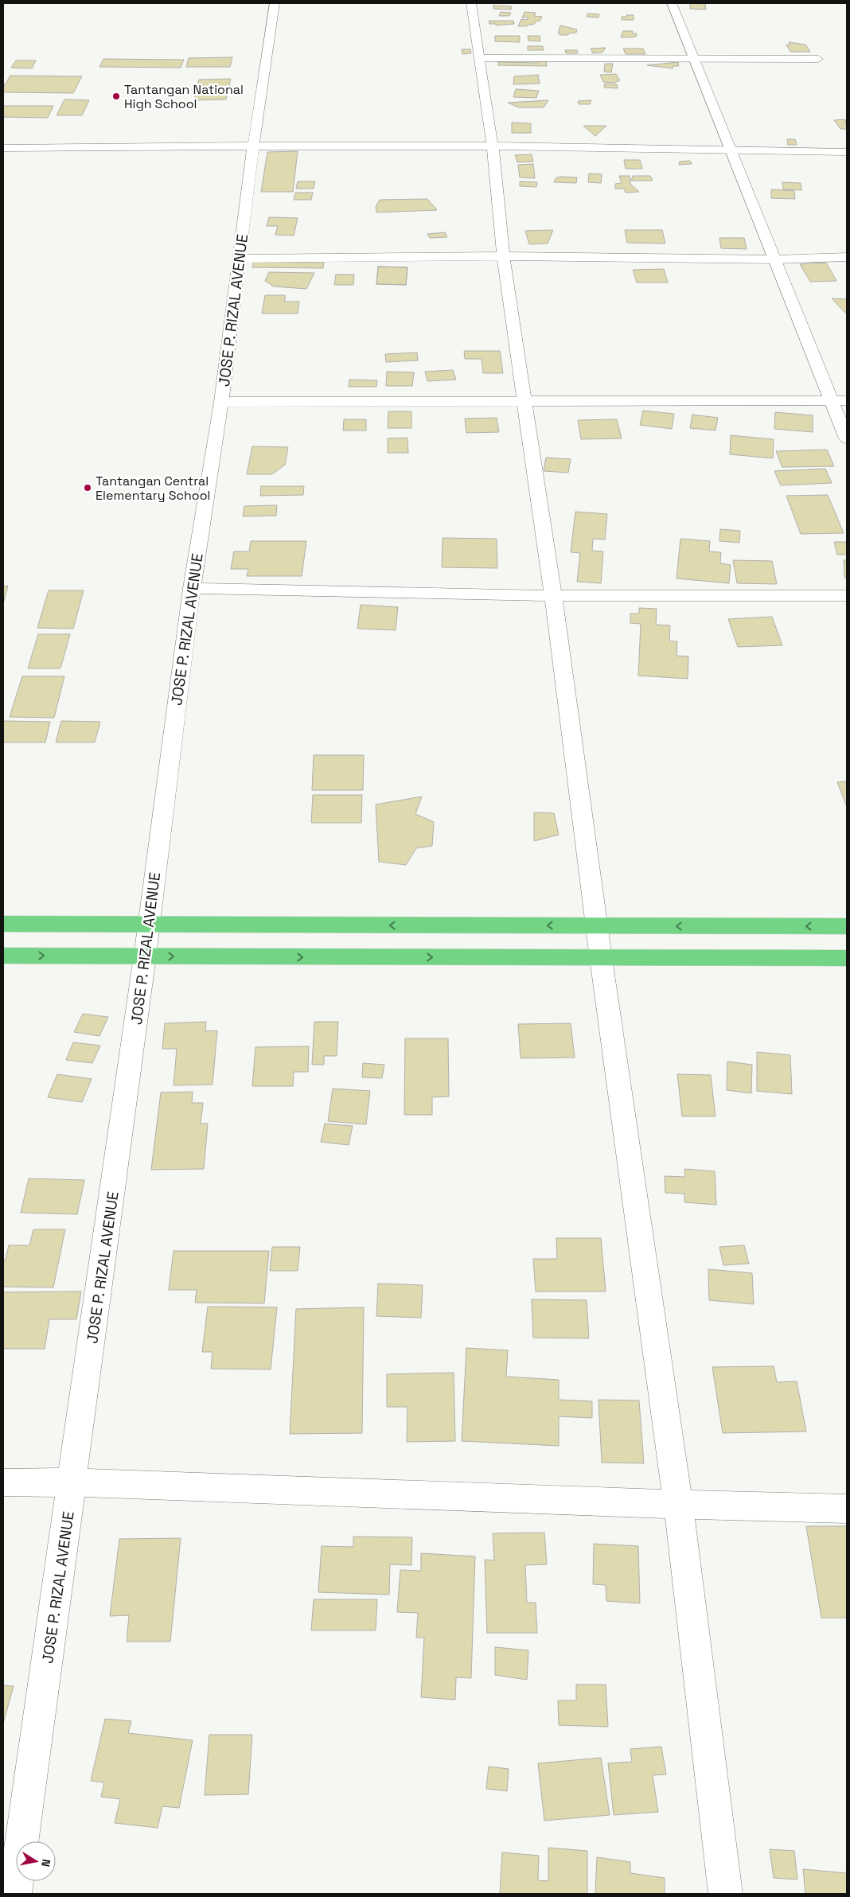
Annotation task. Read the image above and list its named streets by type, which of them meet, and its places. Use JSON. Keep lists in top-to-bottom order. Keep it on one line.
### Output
{"streets":{"street":["JOSE P. RIZAL AVENUE"]},"places":["Tantangan National High School","Tantangan Central Elementary School"],"north":"right"}
